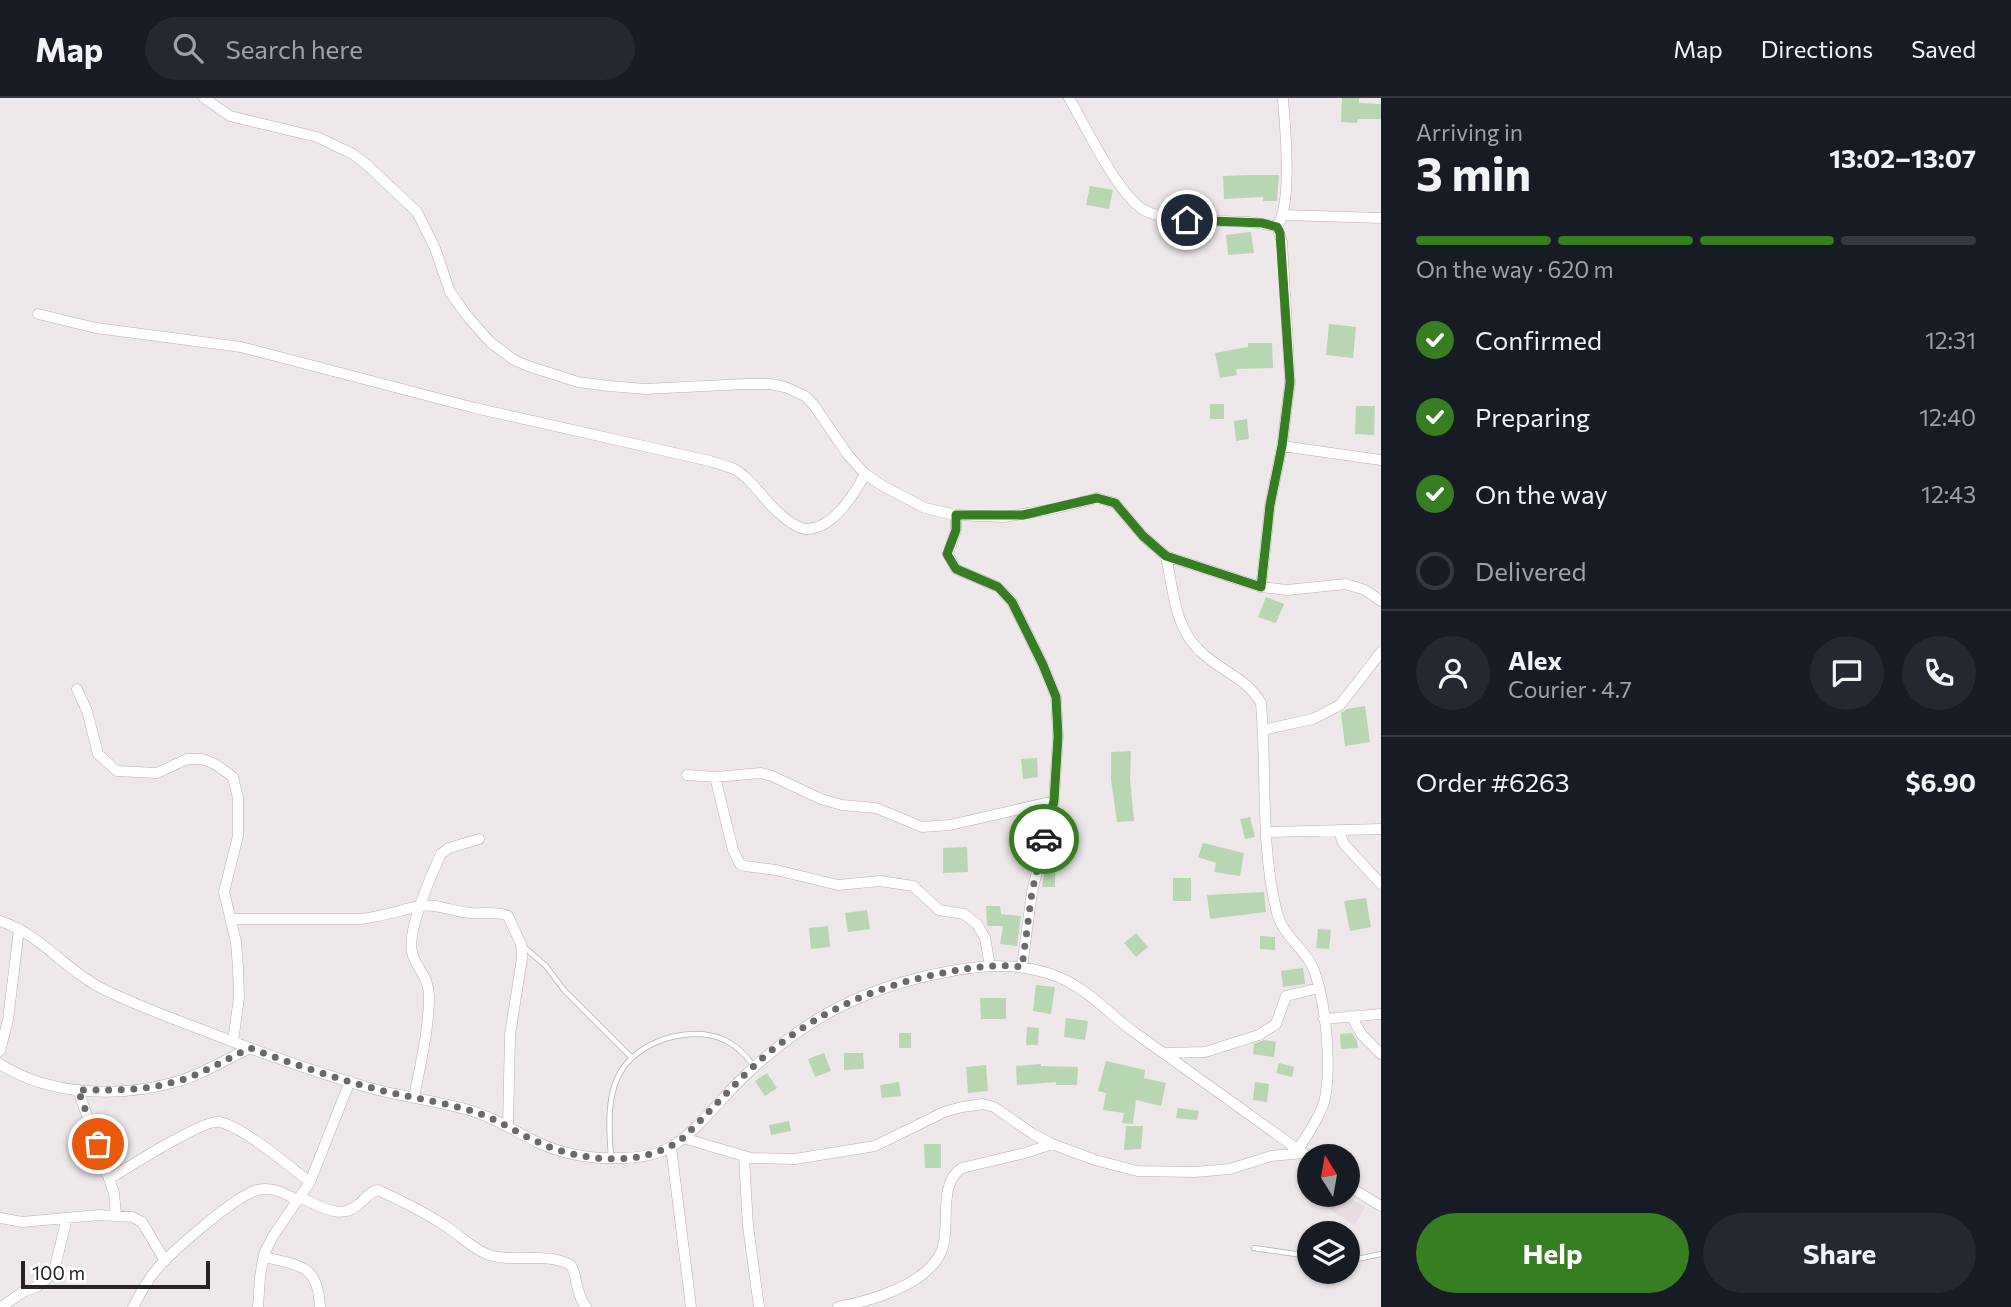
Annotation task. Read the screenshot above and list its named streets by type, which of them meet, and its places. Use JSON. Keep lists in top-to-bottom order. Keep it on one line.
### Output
{"scale_bar":"100 m","north":"top","page":{"header":"Map","search":"Search here","nav":["Map","Directions","Saved"],"heading":["3 min","Arriving in","13:02–13:07"],"panel":["Alex","Courier · 4.7","Order #6263","$6.90"],"bar":"On the way · 620 m","list":[["Confirmed","12:31"],["Preparing","12:40"],["On the way","12:43"],"Delivered"],"buttons":["Help","Share"],"scale":"100 m"}}
